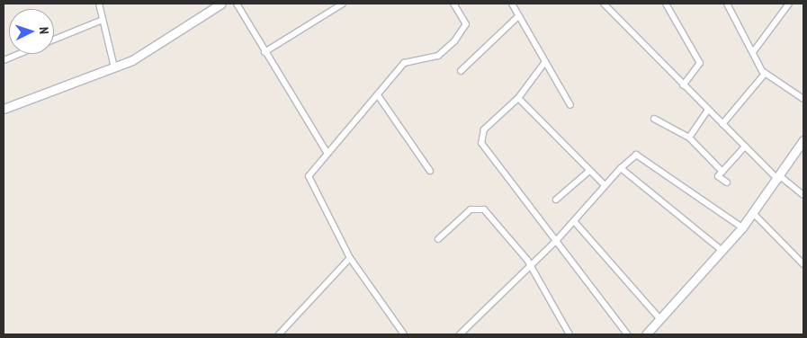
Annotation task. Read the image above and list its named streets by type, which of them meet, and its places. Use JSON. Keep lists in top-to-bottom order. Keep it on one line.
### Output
{"north":"right"}
